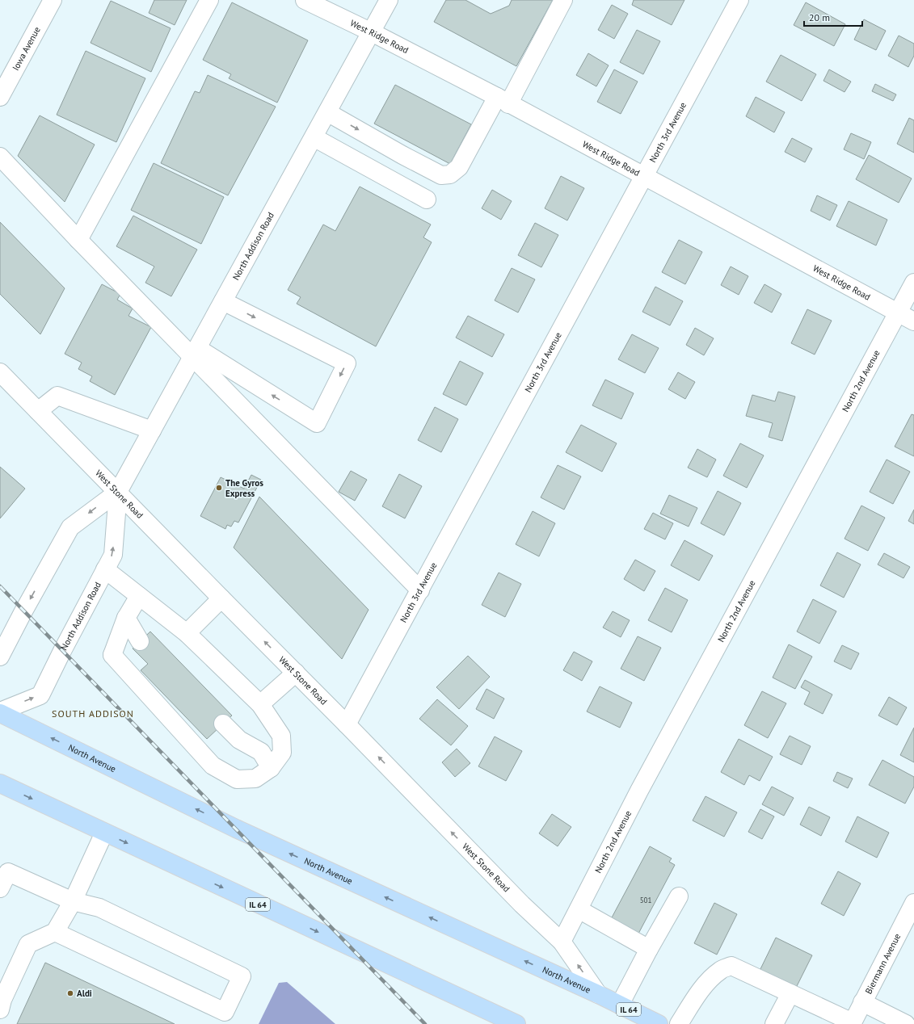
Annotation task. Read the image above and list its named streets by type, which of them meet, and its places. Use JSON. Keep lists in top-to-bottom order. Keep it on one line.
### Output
{"streets":{"main road":["North Avenue","IL 64"],"street":["West Ridge Road","Iowa Avenue","North 3rd Avenue","North Addison Road","North 2nd Avenue","West Stone Road","Biermann Avenue"]},"crossings":[["West Ridge Road","North 3rd Avenue"],["West Ridge Road","North Addison Road"],["West Ridge Road","North 2nd Avenue"],["North 3rd Avenue","West Stone Road"],["North Addison Road","West Stone Road"],["North Addison Road","North Avenue"],["North 2nd Avenue","West Stone Road"],["West Stone Road","North Avenue"]],"districts":["SOUTH ADDISON"],"places":["The Gyros Express","Aldi"],"house_numbers":["501"],"scale_bar":"20 m"}
